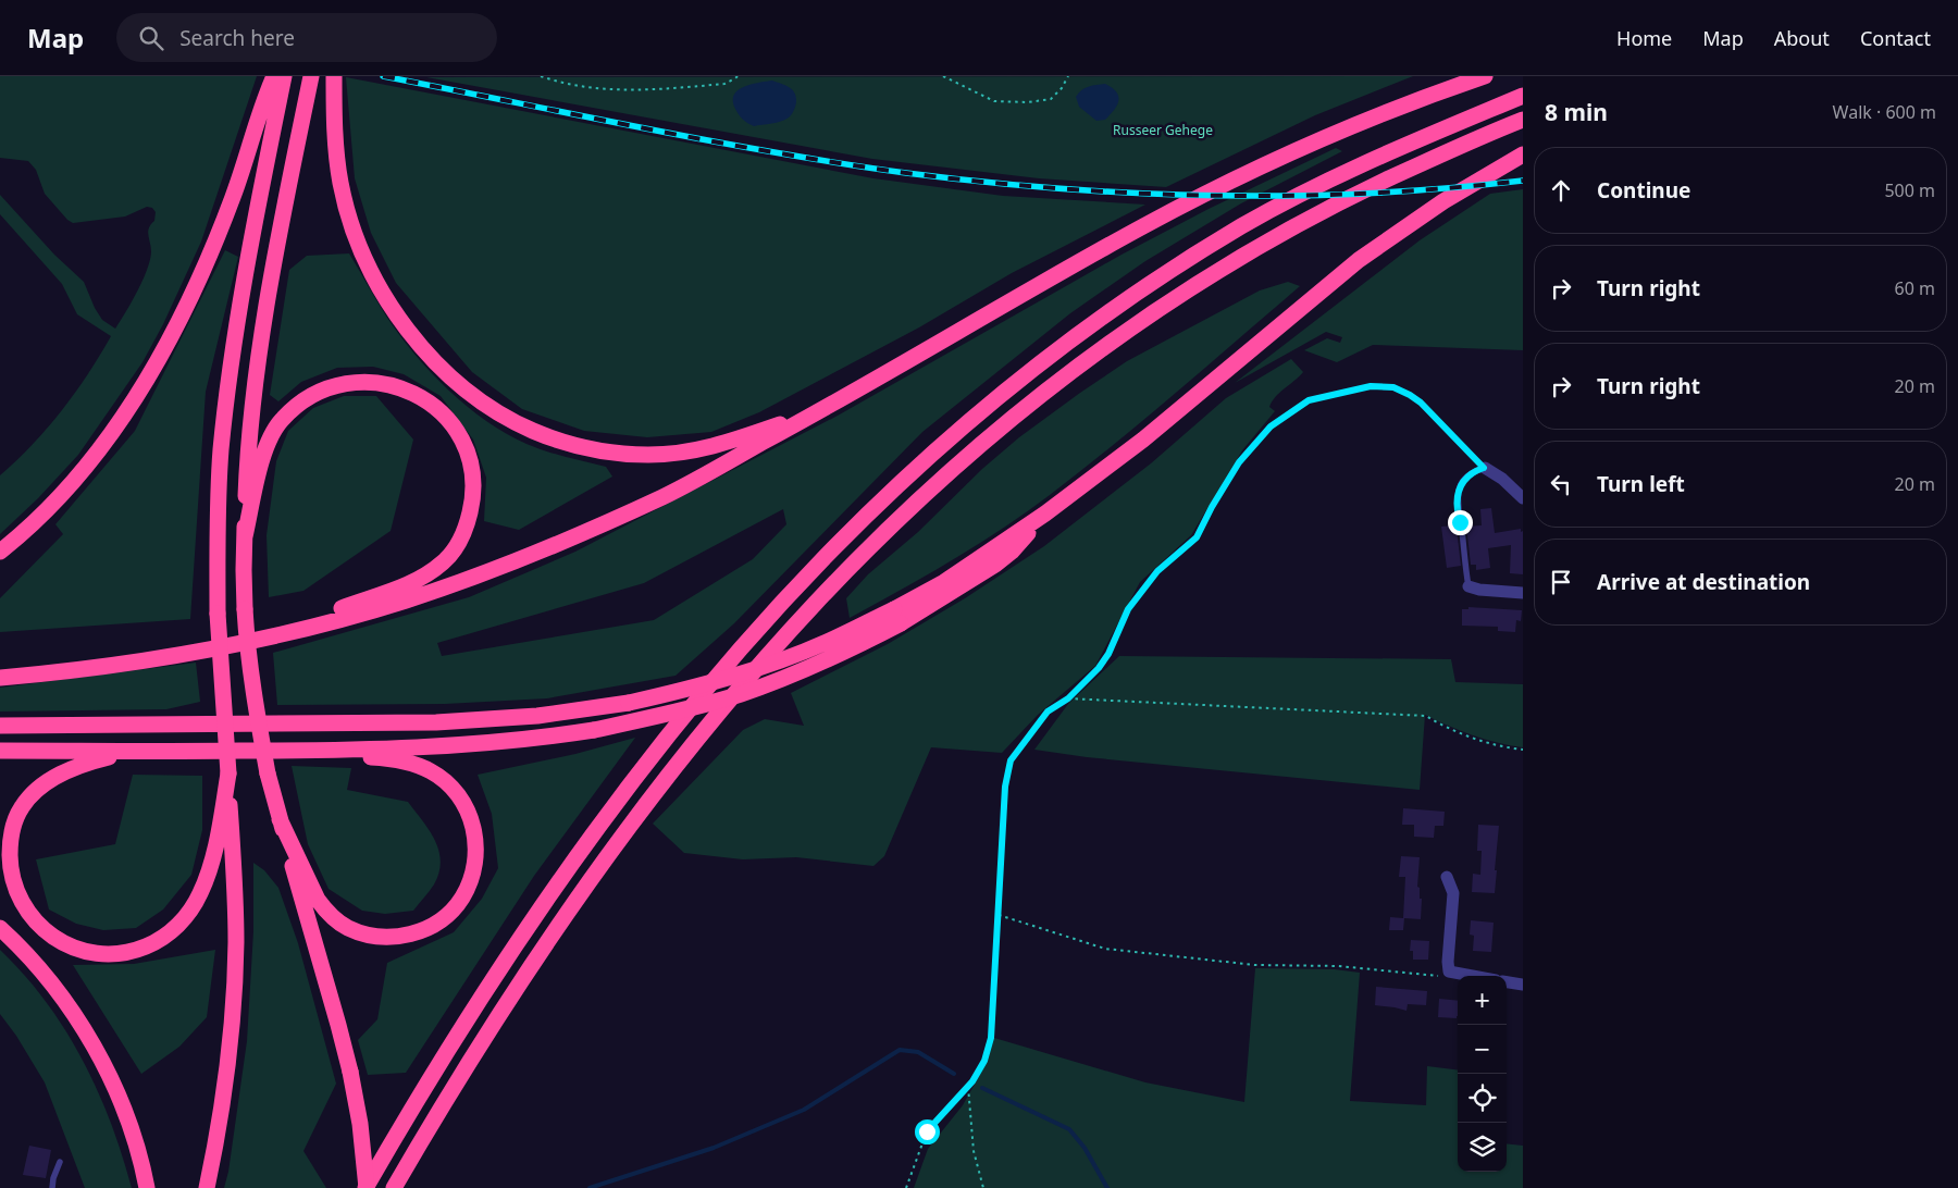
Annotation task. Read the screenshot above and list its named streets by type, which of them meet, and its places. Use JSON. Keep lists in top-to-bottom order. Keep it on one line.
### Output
{"parks":["Russeer Gehege"],"page":{"header":"Map","search":"Search here","nav":["Home","Map","About","Contact"],"heading":["8 min","Walk · 600 m"],"list":[["Continue","500 m"],["Turn right","60 m"],["Turn right","20 m"],["Turn left","20 m"],"Arrive at destination"],"map_buttons":["+","−"]}}
